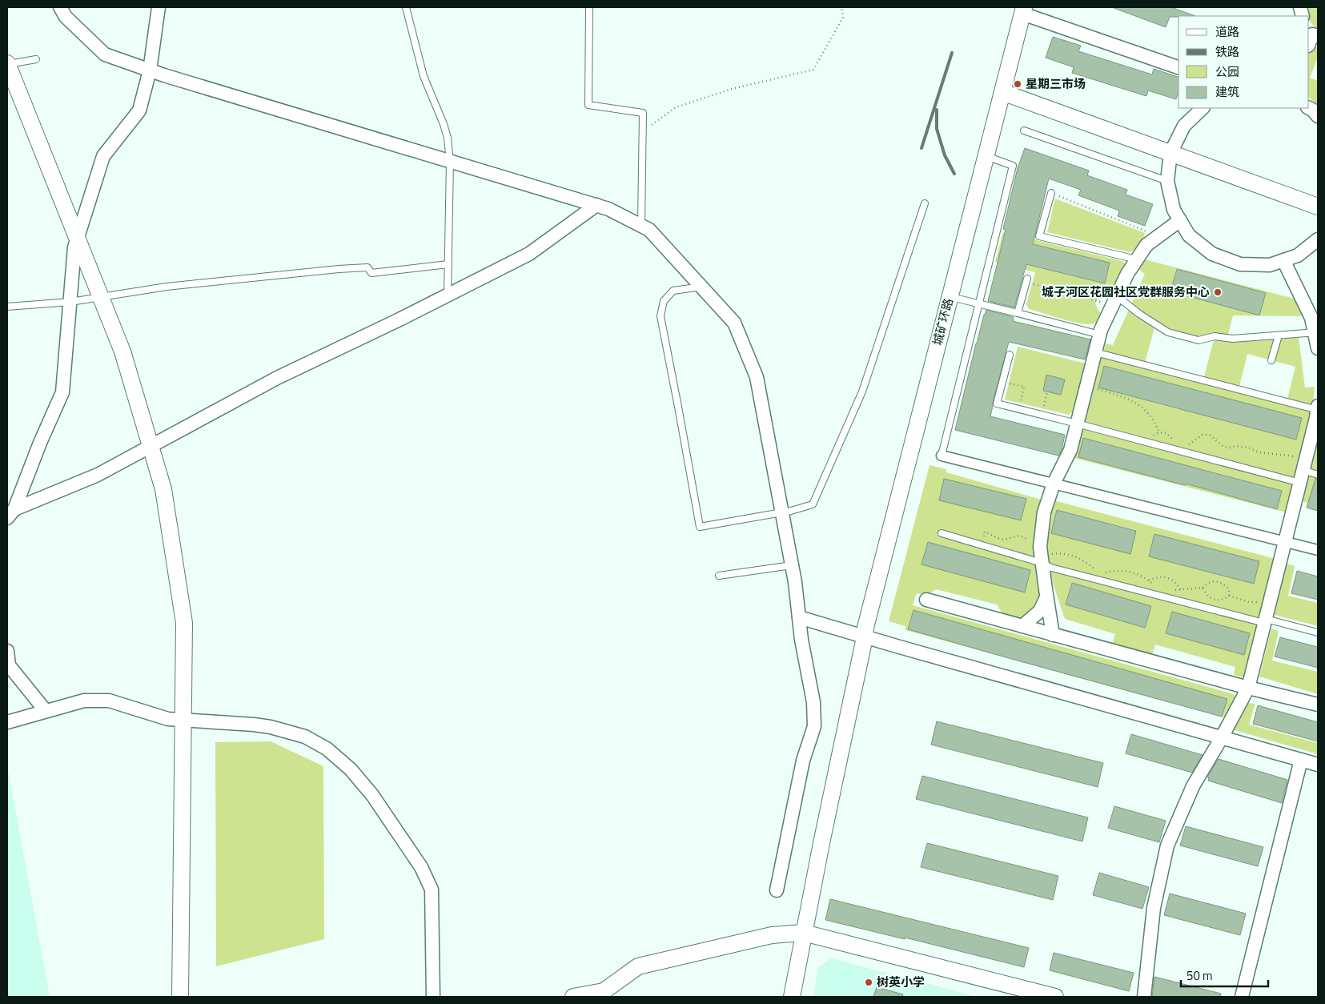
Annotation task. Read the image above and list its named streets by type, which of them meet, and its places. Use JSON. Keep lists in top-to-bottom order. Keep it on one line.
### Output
{"streets":{"street":["城矿环路"]},"places":["星期三市场","城子河区花园社区党群服务中心","树英小学"],"legend":["道路","铁路","公园","建筑"],"scale_bar":"50 m"}
